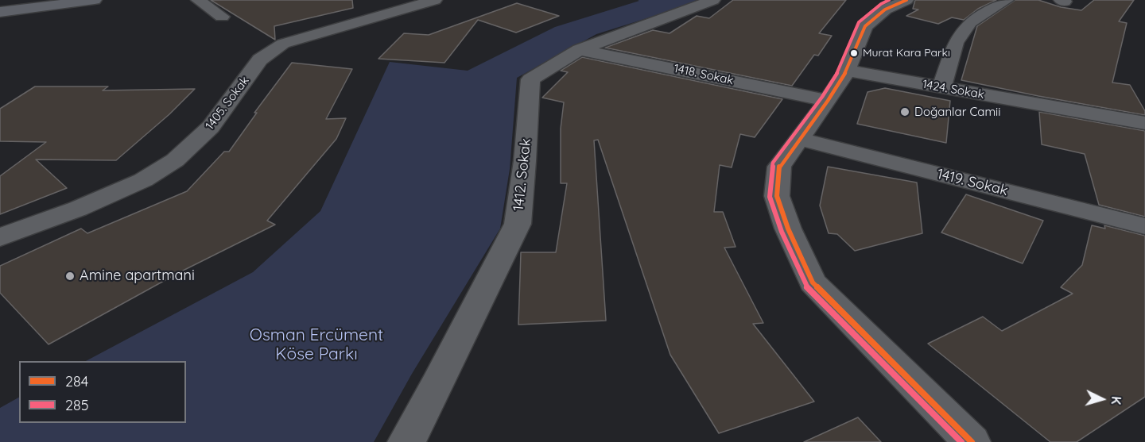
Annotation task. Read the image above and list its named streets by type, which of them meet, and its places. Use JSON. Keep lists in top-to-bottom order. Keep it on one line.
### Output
{"streets":{"street":["1418. Sokak","1424. Sokak","1405. Sokak","1412. Sokak","1419. Sokak"]},"crossings":[["1418. Sokak","1412. Sokak"]],"parks":["Osman Ercüment Köse Parkı"],"places":["Murat Kara Parkı","Doğanlar Camii","Amine apartmani"],"lines":["transit line 284","transit line 285"],"legend":["284","285"],"north":"right"}
